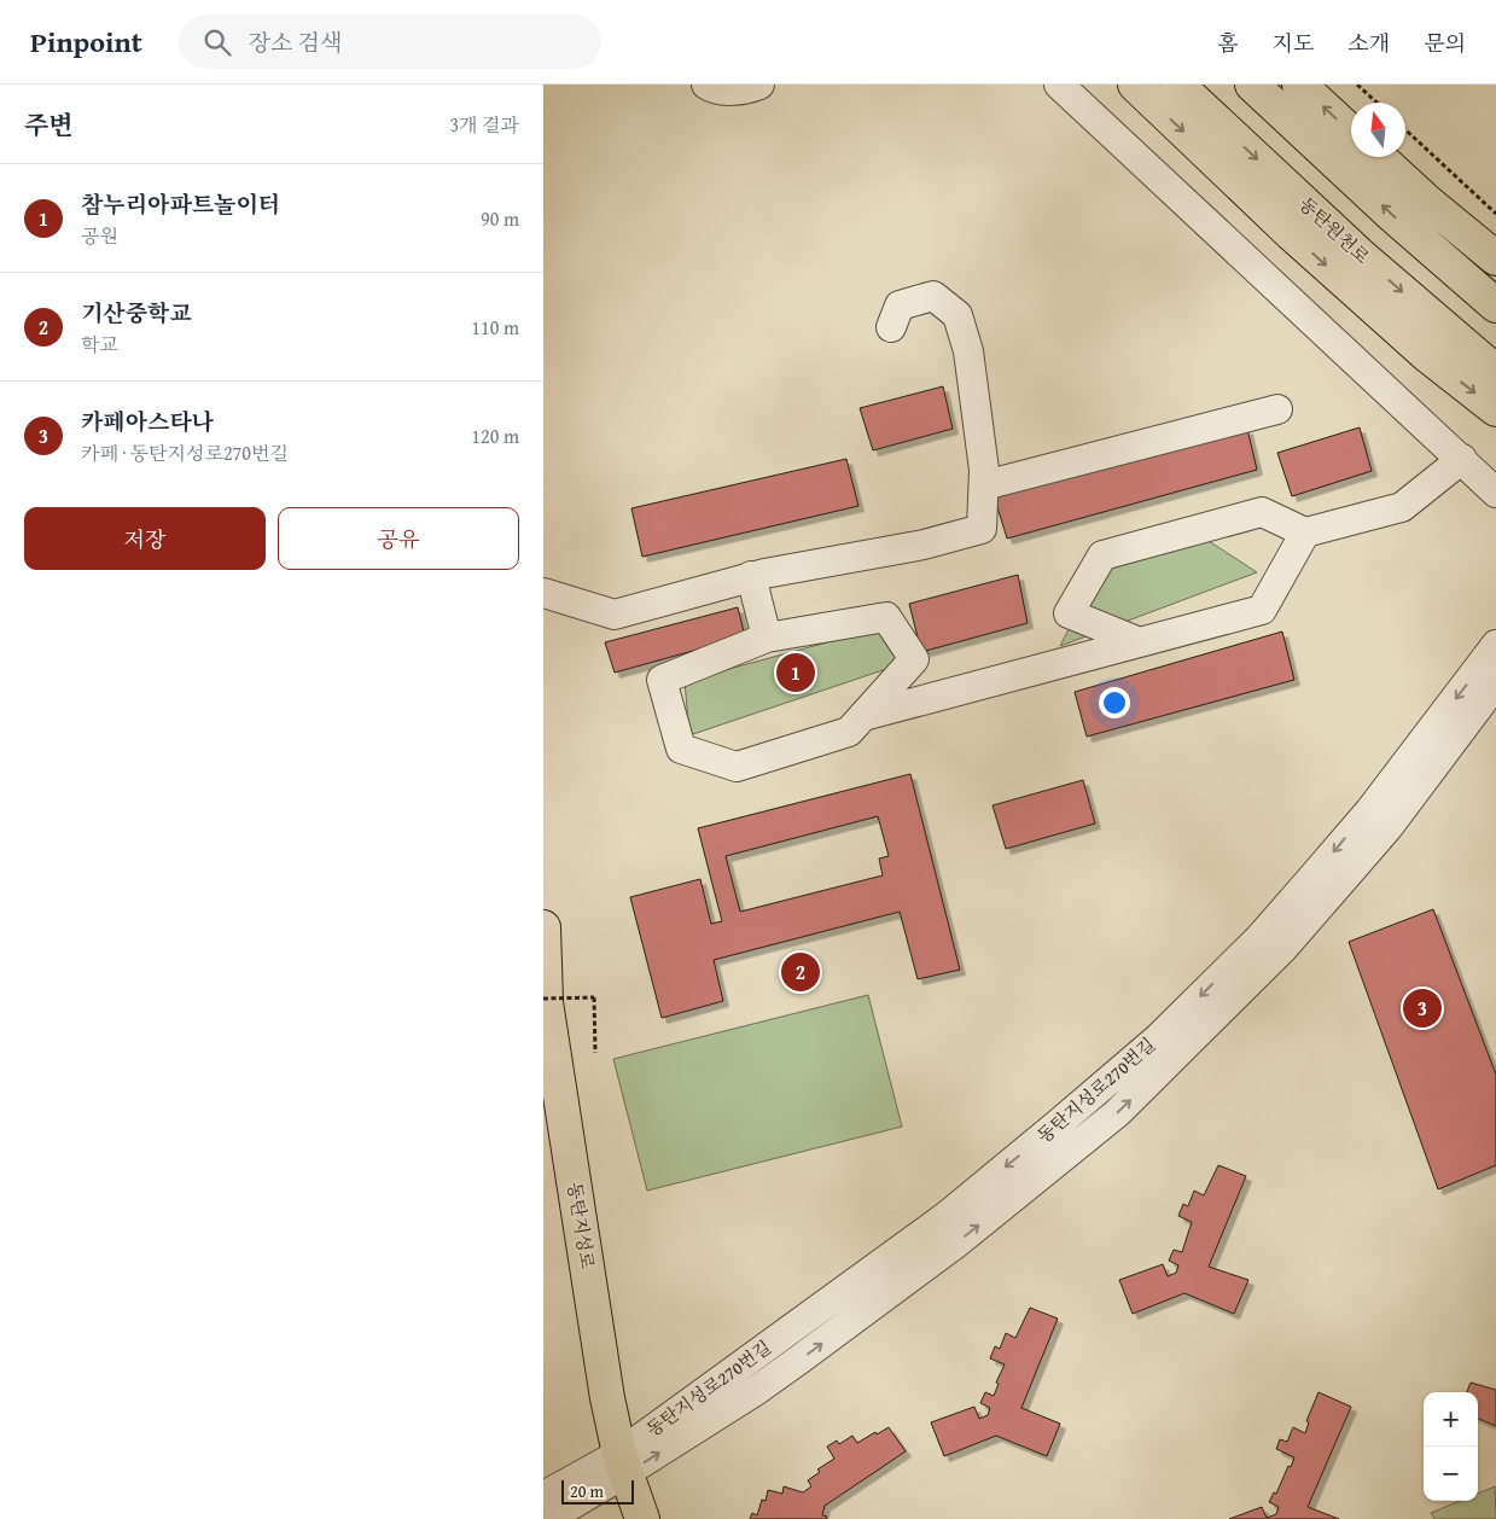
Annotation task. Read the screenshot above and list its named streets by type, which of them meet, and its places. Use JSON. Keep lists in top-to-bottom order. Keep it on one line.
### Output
{"streets":{"main road":["동탄원천로","동탄지성로"],"street":["동탄지성로270번길"]},"crossings":[["동탄지성로270번길","동탄지성로"]],"scale_bar":"20 m","north":"top","page":{"header":"Pinpoint","search":"장소 검색","nav":["홈","지도","소개","문의"],"heading":["주변","3개 결과"],"list":[{"mark":"1","name":"참누리아파트놀이터","note":"공원","value":"90 m"},{"mark":"2","name":"기산중학교","note":"학교","value":"110 m"},{"mark":"3","name":"카페아스타나","note":"카페 · 동탄지성로270번길","value":"120 m"}],"buttons":["저장","공유"],"pins":["1","2","3"],"map_buttons":["+","−"],"scale":"20 m"}}
